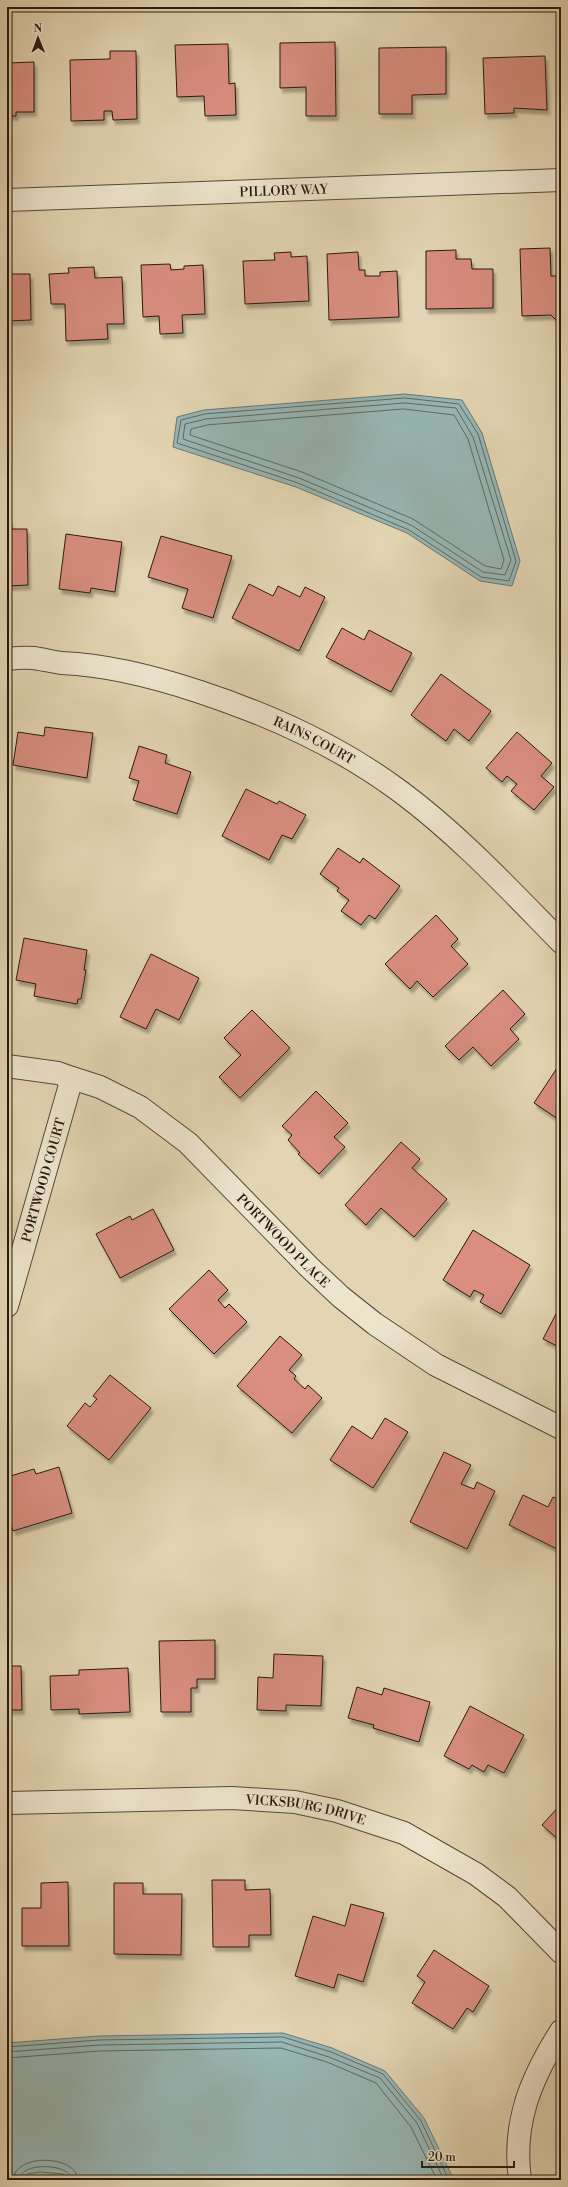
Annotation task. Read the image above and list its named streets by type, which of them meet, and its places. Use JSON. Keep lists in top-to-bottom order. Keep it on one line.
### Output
{"streets":{"street":["PILLORY WAY","RAINS COURT","PORTWOOD COURT","PORTWOOD PLACE","VICKSBURG DRIVE"]},"crossings":[["PORTWOOD COURT","PORTWOOD PLACE"]],"scale_bar":"20 m","north":"top"}
